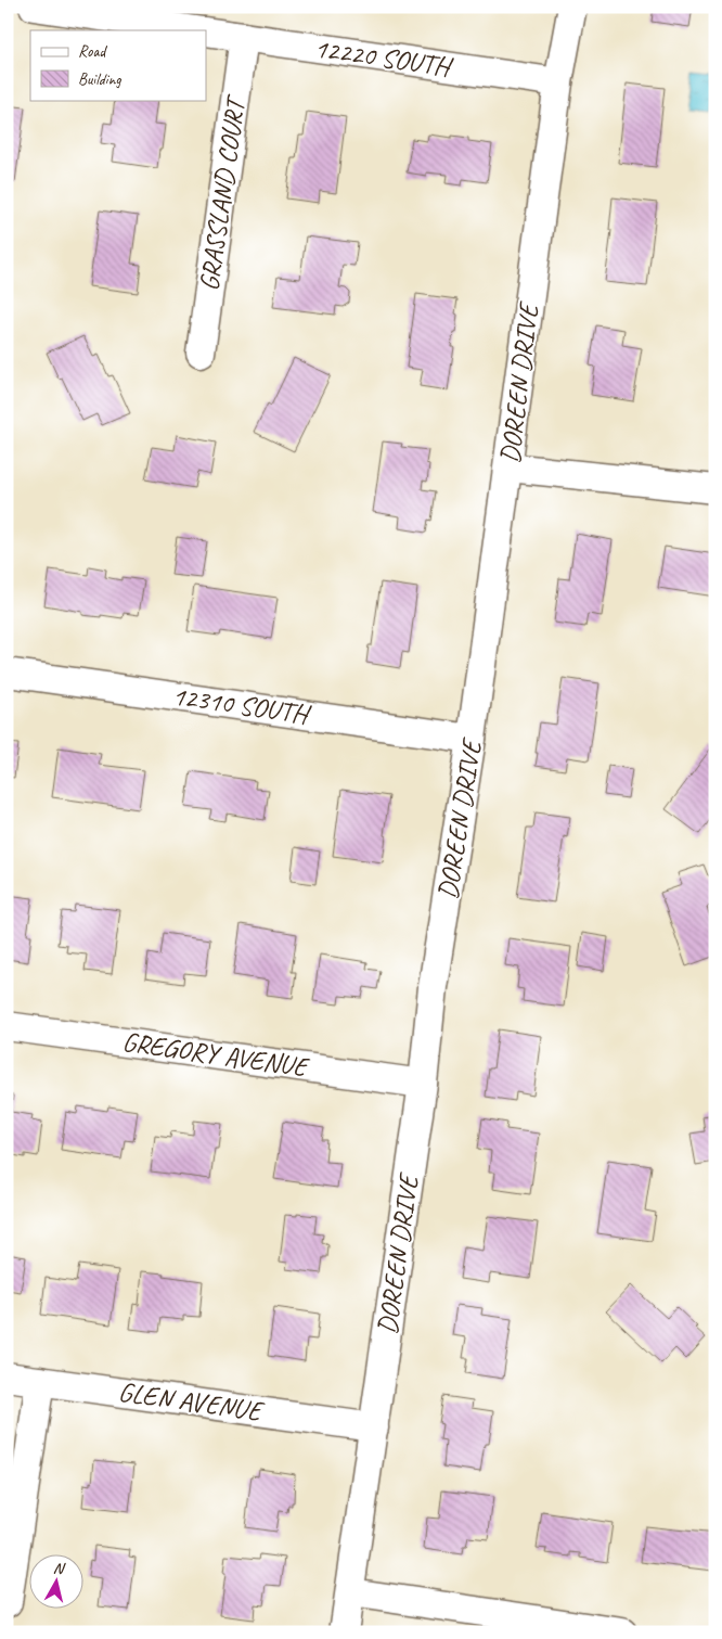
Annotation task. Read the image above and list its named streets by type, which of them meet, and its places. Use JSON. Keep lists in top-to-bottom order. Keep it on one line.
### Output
{"streets":{"street":["12220 SOUTH","GRASSLAND COURT","DOREEN DRIVE","12310 SOUTH","GREGORY AVENUE","GLEN AVENUE"]},"crossings":[["12220 SOUTH","GRASSLAND COURT"],["12220 SOUTH","DOREEN DRIVE"],["DOREEN DRIVE","12310 SOUTH"],["DOREEN DRIVE","GREGORY AVENUE"],["DOREEN DRIVE","GLEN AVENUE"]],"legend":["Road","Building"],"north":"top"}
